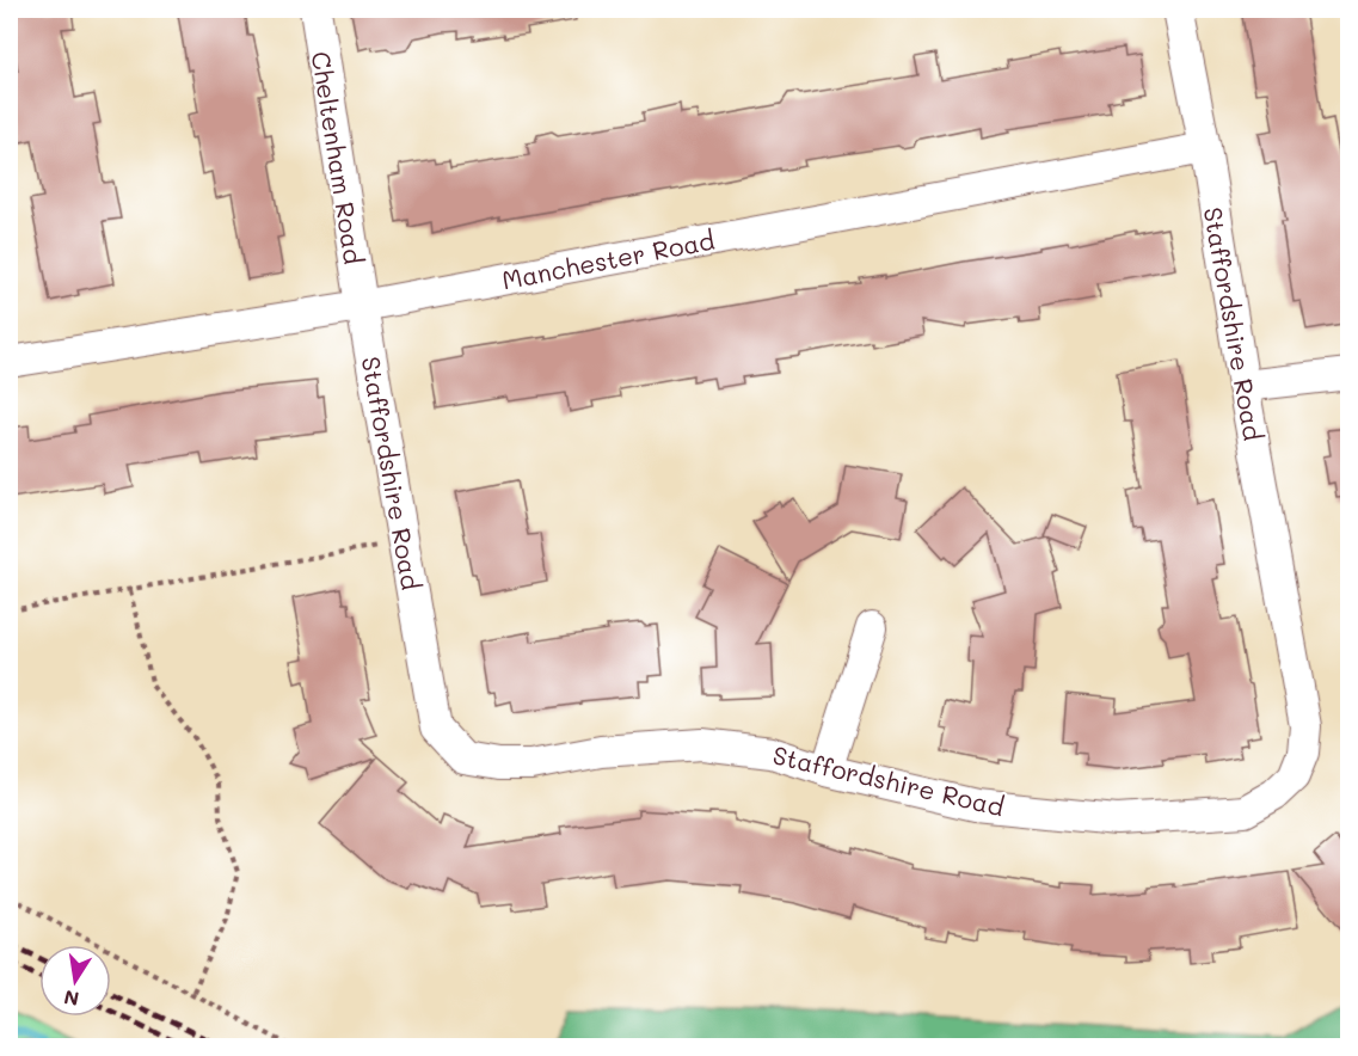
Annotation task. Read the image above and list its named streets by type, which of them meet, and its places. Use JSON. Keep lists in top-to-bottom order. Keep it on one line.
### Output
{"streets":{"street":["Cheltenham Road","Manchester Road","Staffordshire Road"]},"crossings":[["Cheltenham Road","Manchester Road"],["Cheltenham Road","Staffordshire Road"],["Manchester Road","Staffordshire Road"]],"north":"bottom"}
